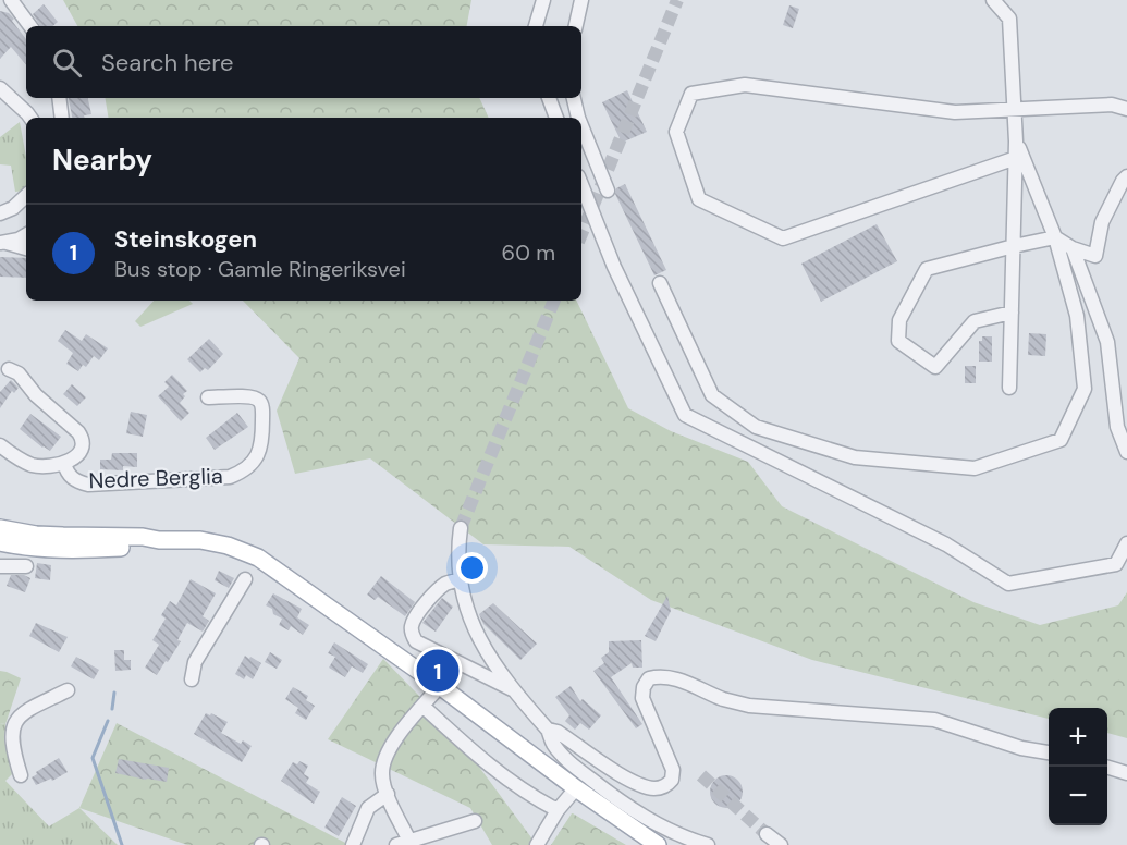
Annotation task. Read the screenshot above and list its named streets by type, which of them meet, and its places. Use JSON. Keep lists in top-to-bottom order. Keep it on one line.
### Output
{"streets":{"street":["Nedre Berglia"]},"page":{"search":"Search here","heading":"Nearby","list":[{"mark":"1","name":"Steinskogen","note":"Bus stop · Gamle Ringeriksvei","value":"60 m"}],"pins":"1","map_buttons":["+","−"]}}
